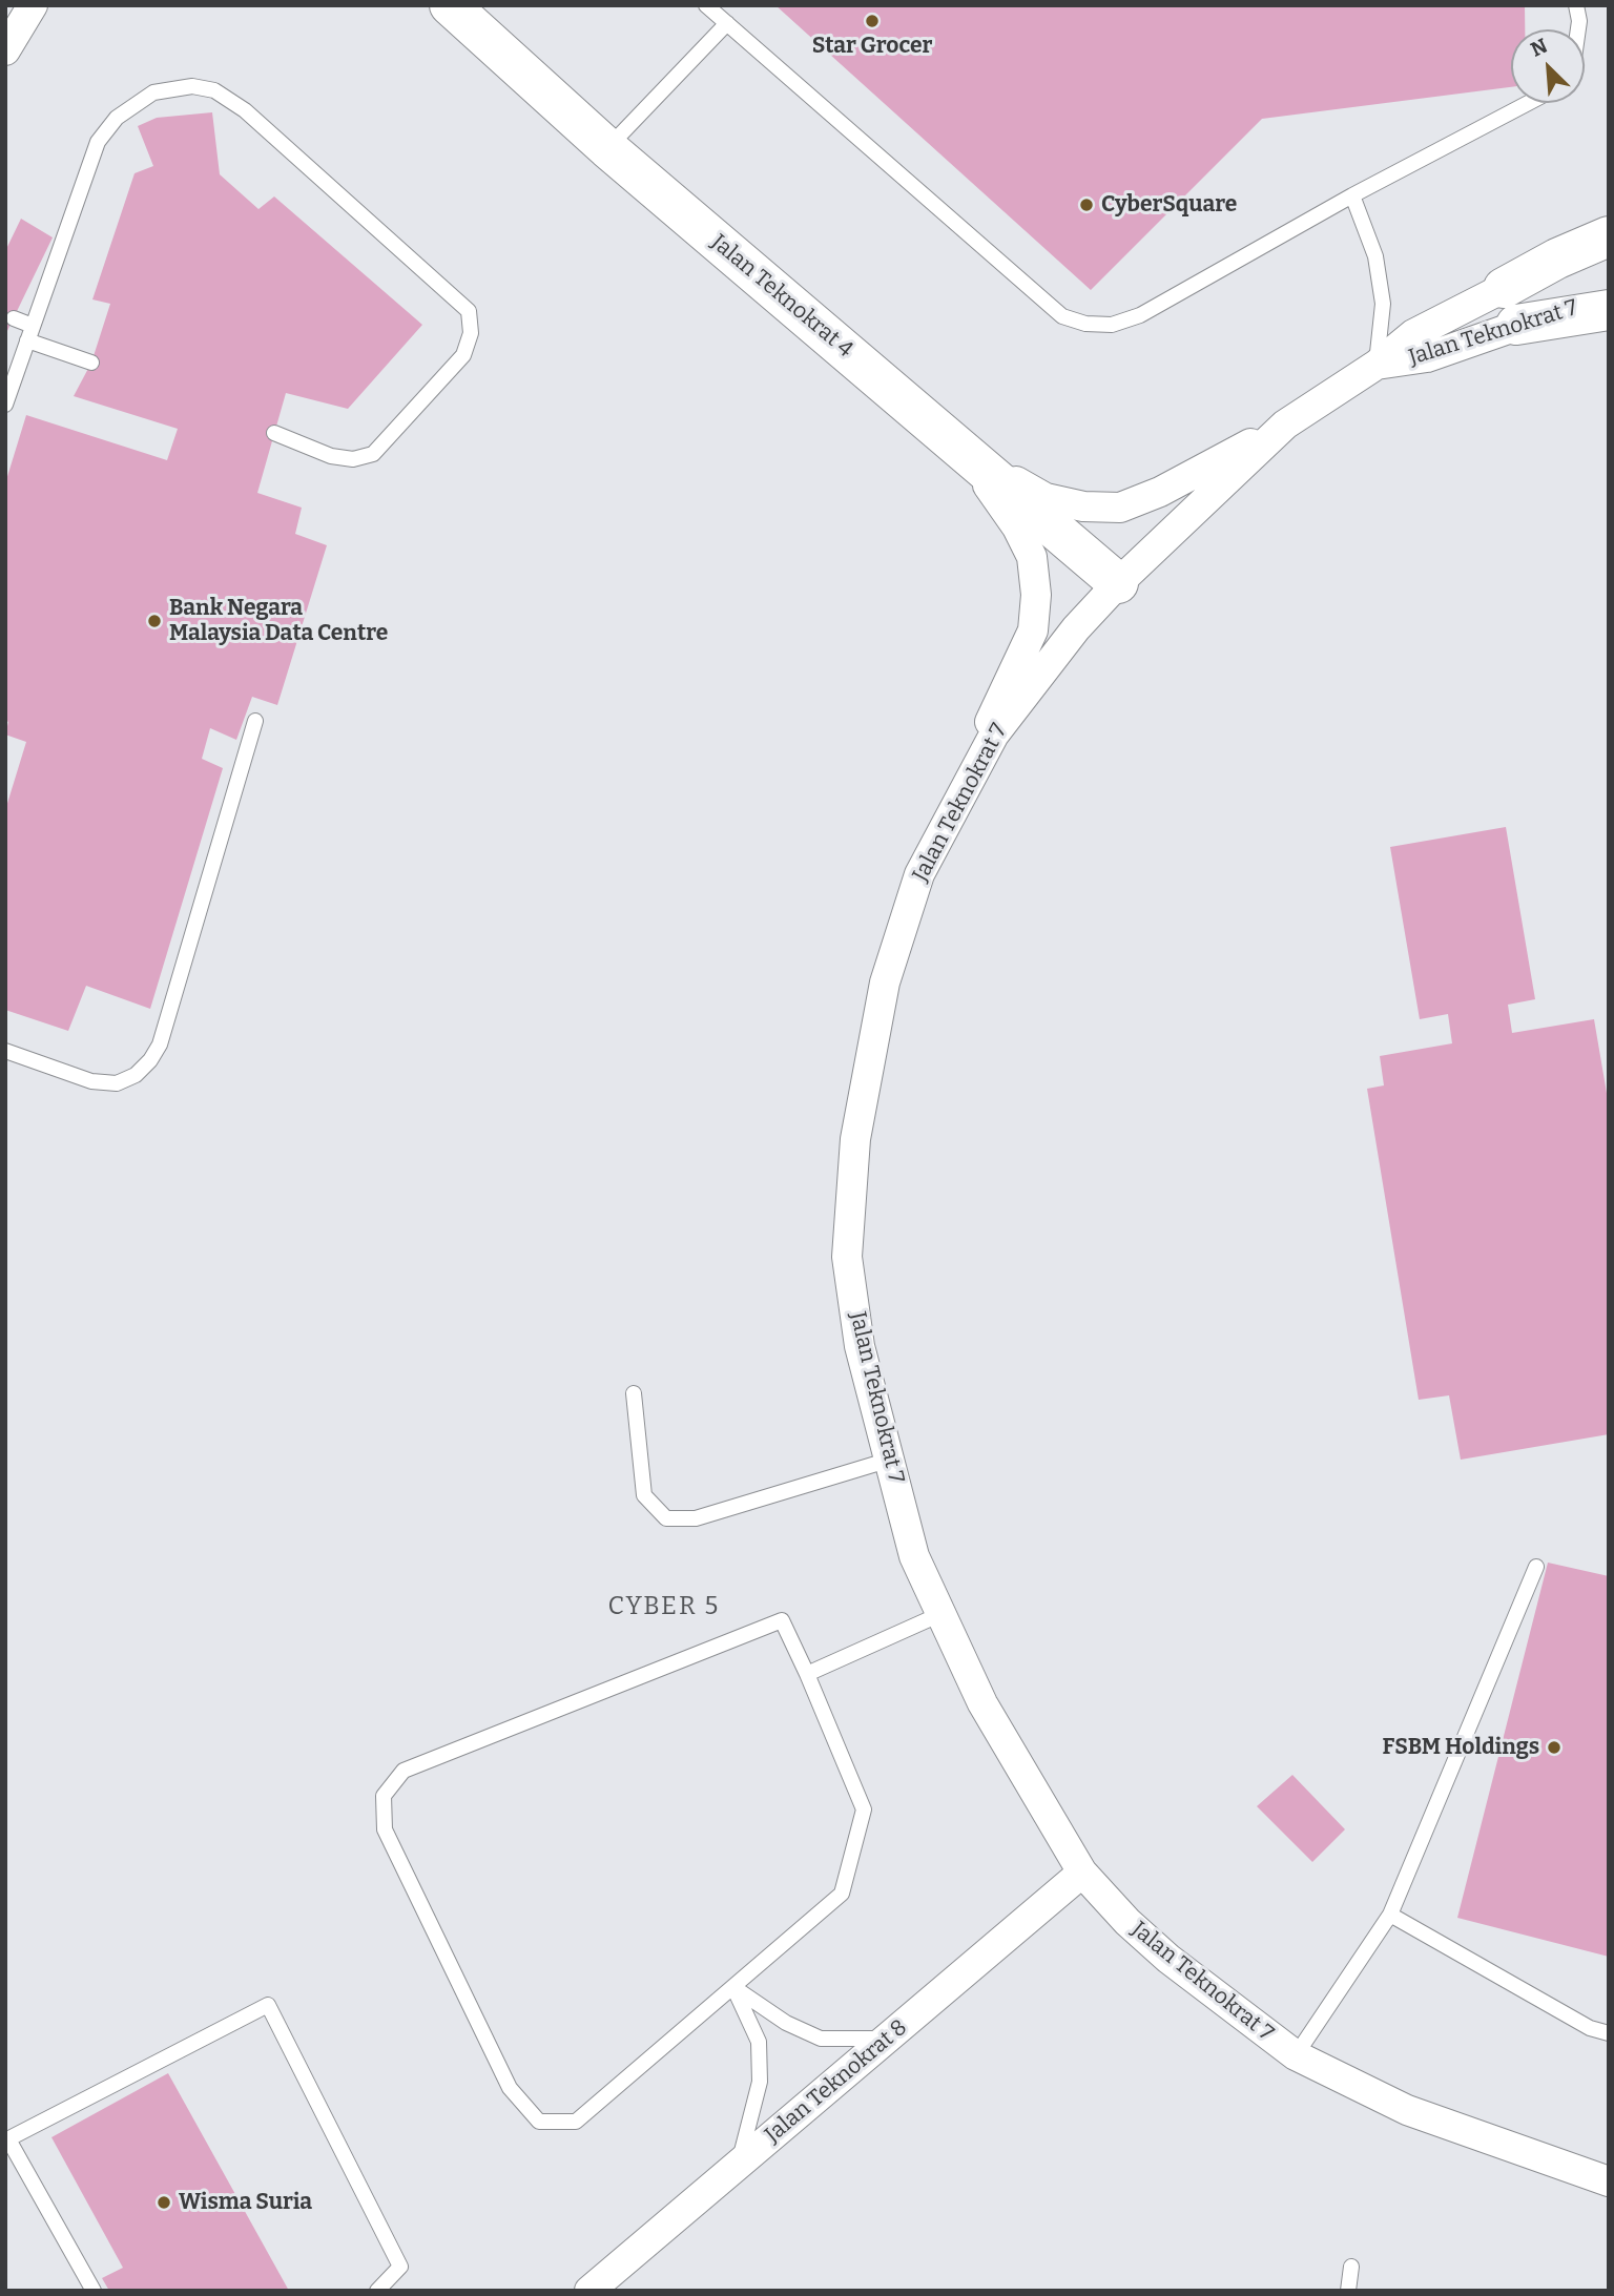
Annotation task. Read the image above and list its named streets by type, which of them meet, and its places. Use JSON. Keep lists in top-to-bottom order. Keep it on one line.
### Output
{"streets":{"street":["Jalan Teknokrat 4","Jalan Teknokrat 7","Jalan Teknokrat 8"]},"crossings":[["Jalan Teknokrat 4","Jalan Teknokrat 7"],["Jalan Teknokrat 7","Jalan Teknokrat 8"]],"districts":["CYBER 5"],"places":["Star Grocer","CyberSquare","Bank Negara Malaysia Data Centre","FSBM Holdings","Wisma Suria"],"north":"top left"}
